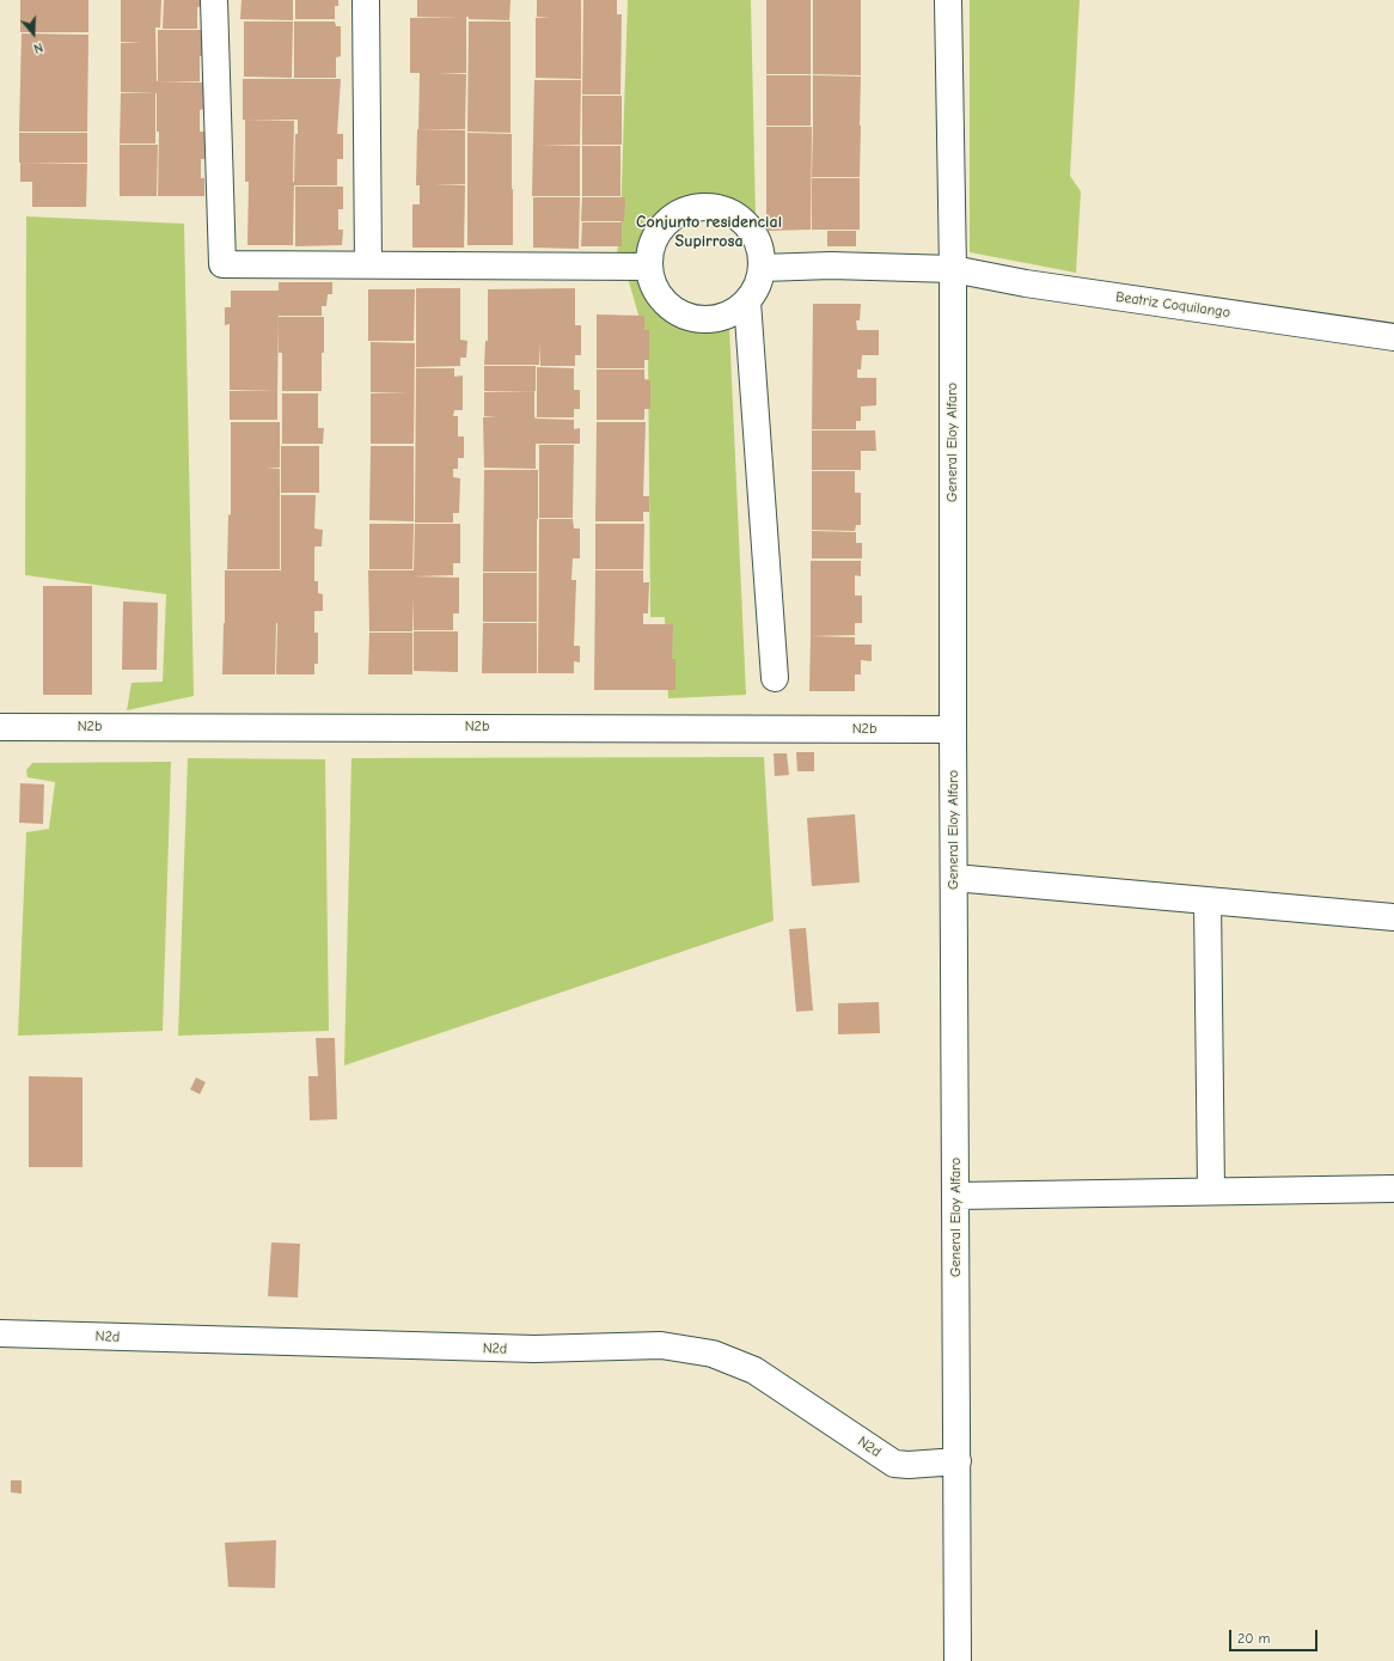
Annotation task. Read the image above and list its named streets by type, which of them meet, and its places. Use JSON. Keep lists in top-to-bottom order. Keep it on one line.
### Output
{"streets":{"street":["Beatriz Coquilango","General Eloy Alfaro","N2b","N2d"]},"crossings":[["Beatriz Coquilango","General Eloy Alfaro"],["General Eloy Alfaro","N2b"],["General Eloy Alfaro","N2d"]],"districts":["Conjunto residencial Supirrosa"],"scale_bar":"20 m","north":"bottom"}
